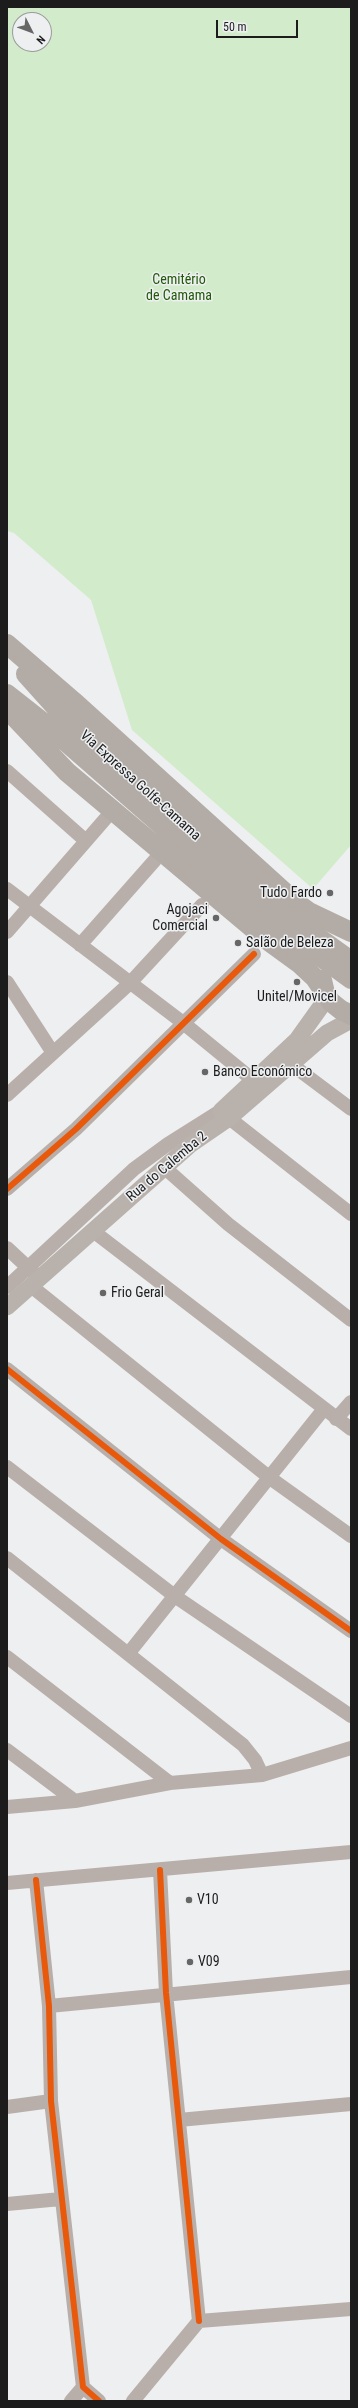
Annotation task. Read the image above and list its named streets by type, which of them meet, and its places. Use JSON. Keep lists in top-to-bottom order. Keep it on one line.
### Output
{"streets":{"highway":["Via Expressa Golfe-Camama"],"main road":["Rua do Calemba 2"]},"parks":["Cemitério de Camama"],"places":["Tudo Fardo","Agojaci Comercial","Salão de Beleza","Unitel/Movicel","Banco Económico","Frio Geral","V10","V09"],"scale_bar":"50 m","north":"bottom right"}
